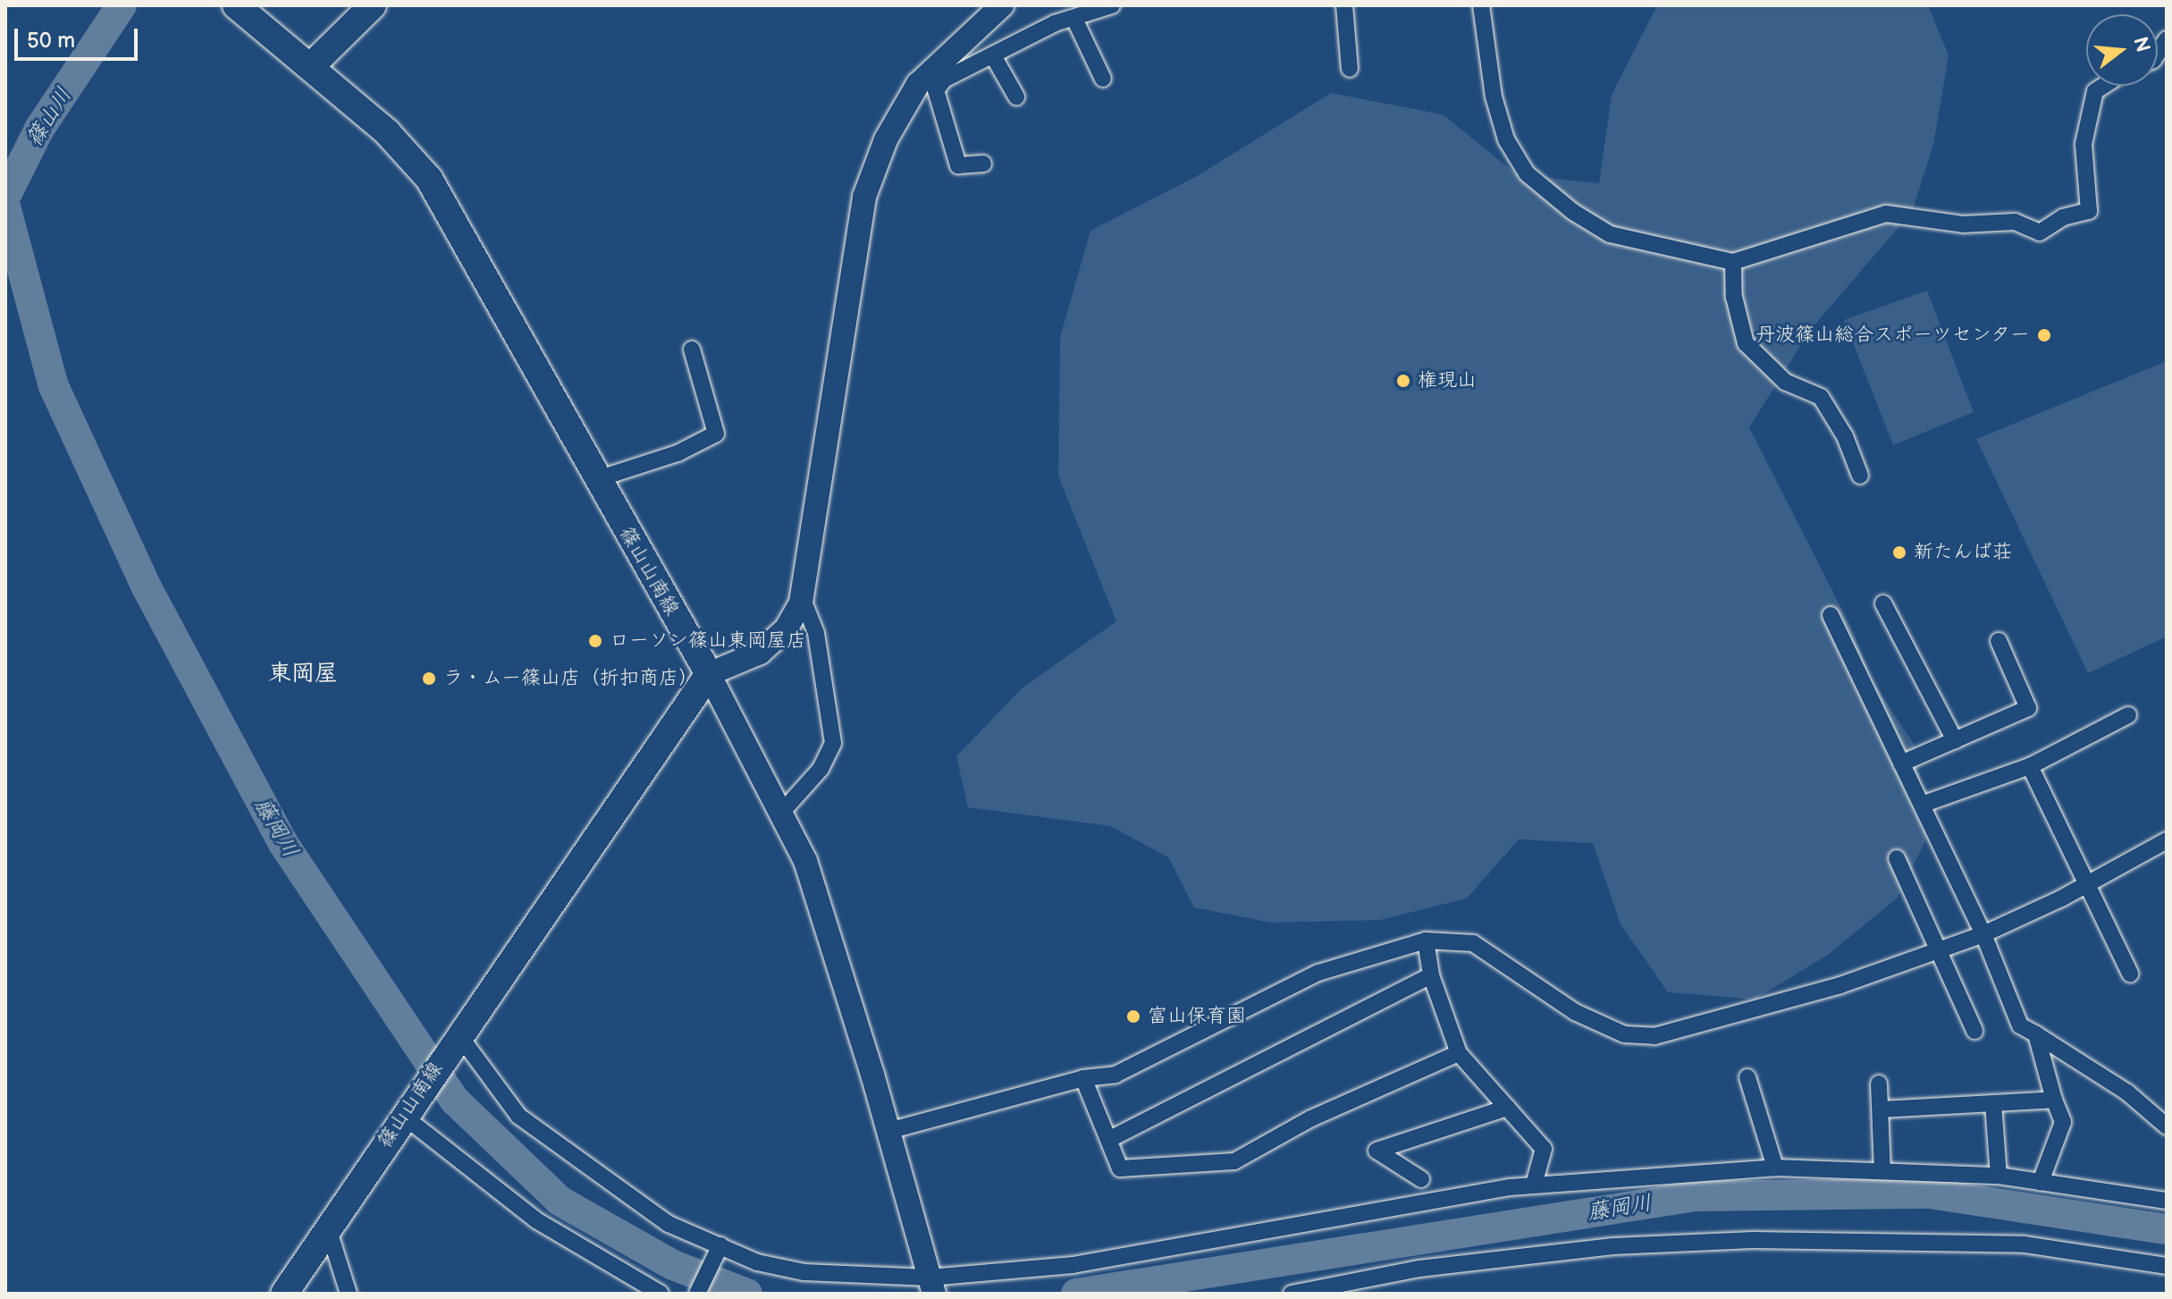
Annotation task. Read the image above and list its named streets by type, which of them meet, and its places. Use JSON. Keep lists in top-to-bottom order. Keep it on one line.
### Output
{"streets":{"main road":["篠山山南線"]},"districts":["東岡屋"],"water":["篠山川","藤岡川"],"places":["丹波篠山総合スポーツセンター","権現山","新たんば荘","ローソン篠山東岡屋店","ラ・ムー篠山店（折扣商店）","富山保育園"],"scale_bar":"50 m","north":"right"}
